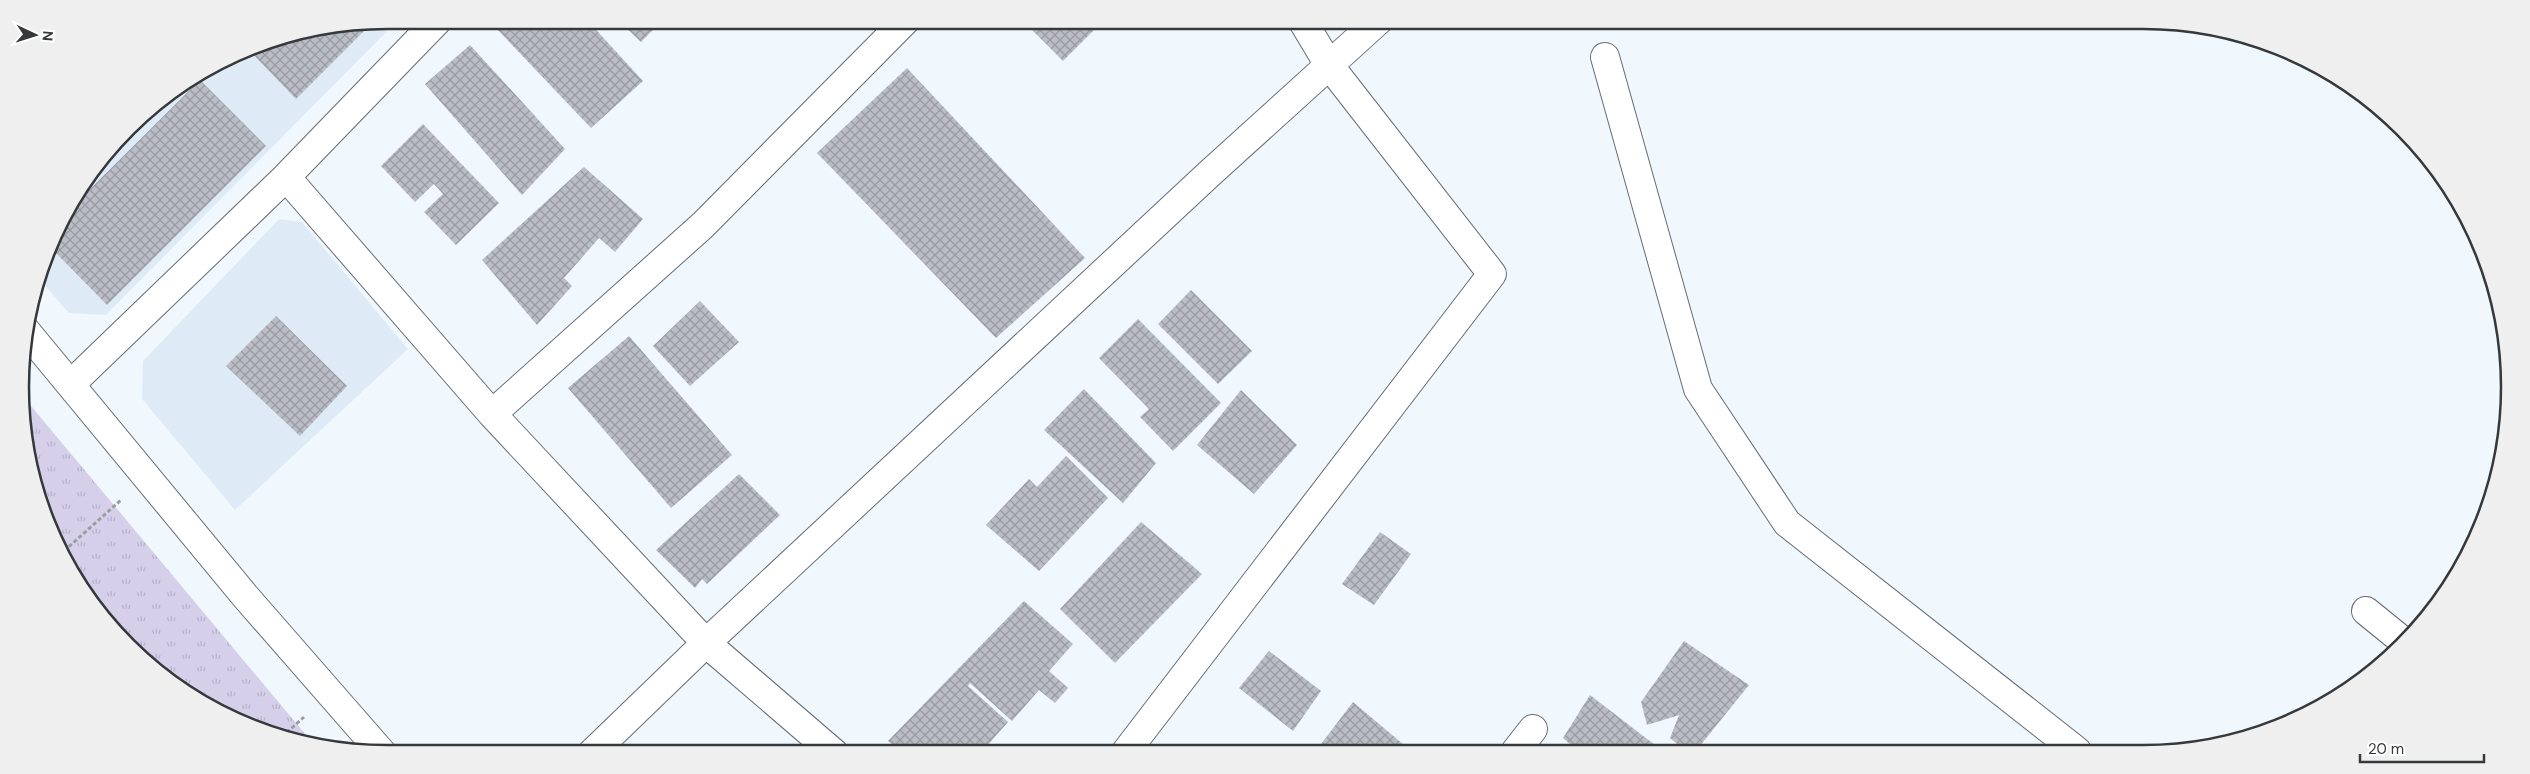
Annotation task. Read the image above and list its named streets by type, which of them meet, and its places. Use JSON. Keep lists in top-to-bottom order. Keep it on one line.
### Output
{"scale_bar":"20 m","north":"right"}
